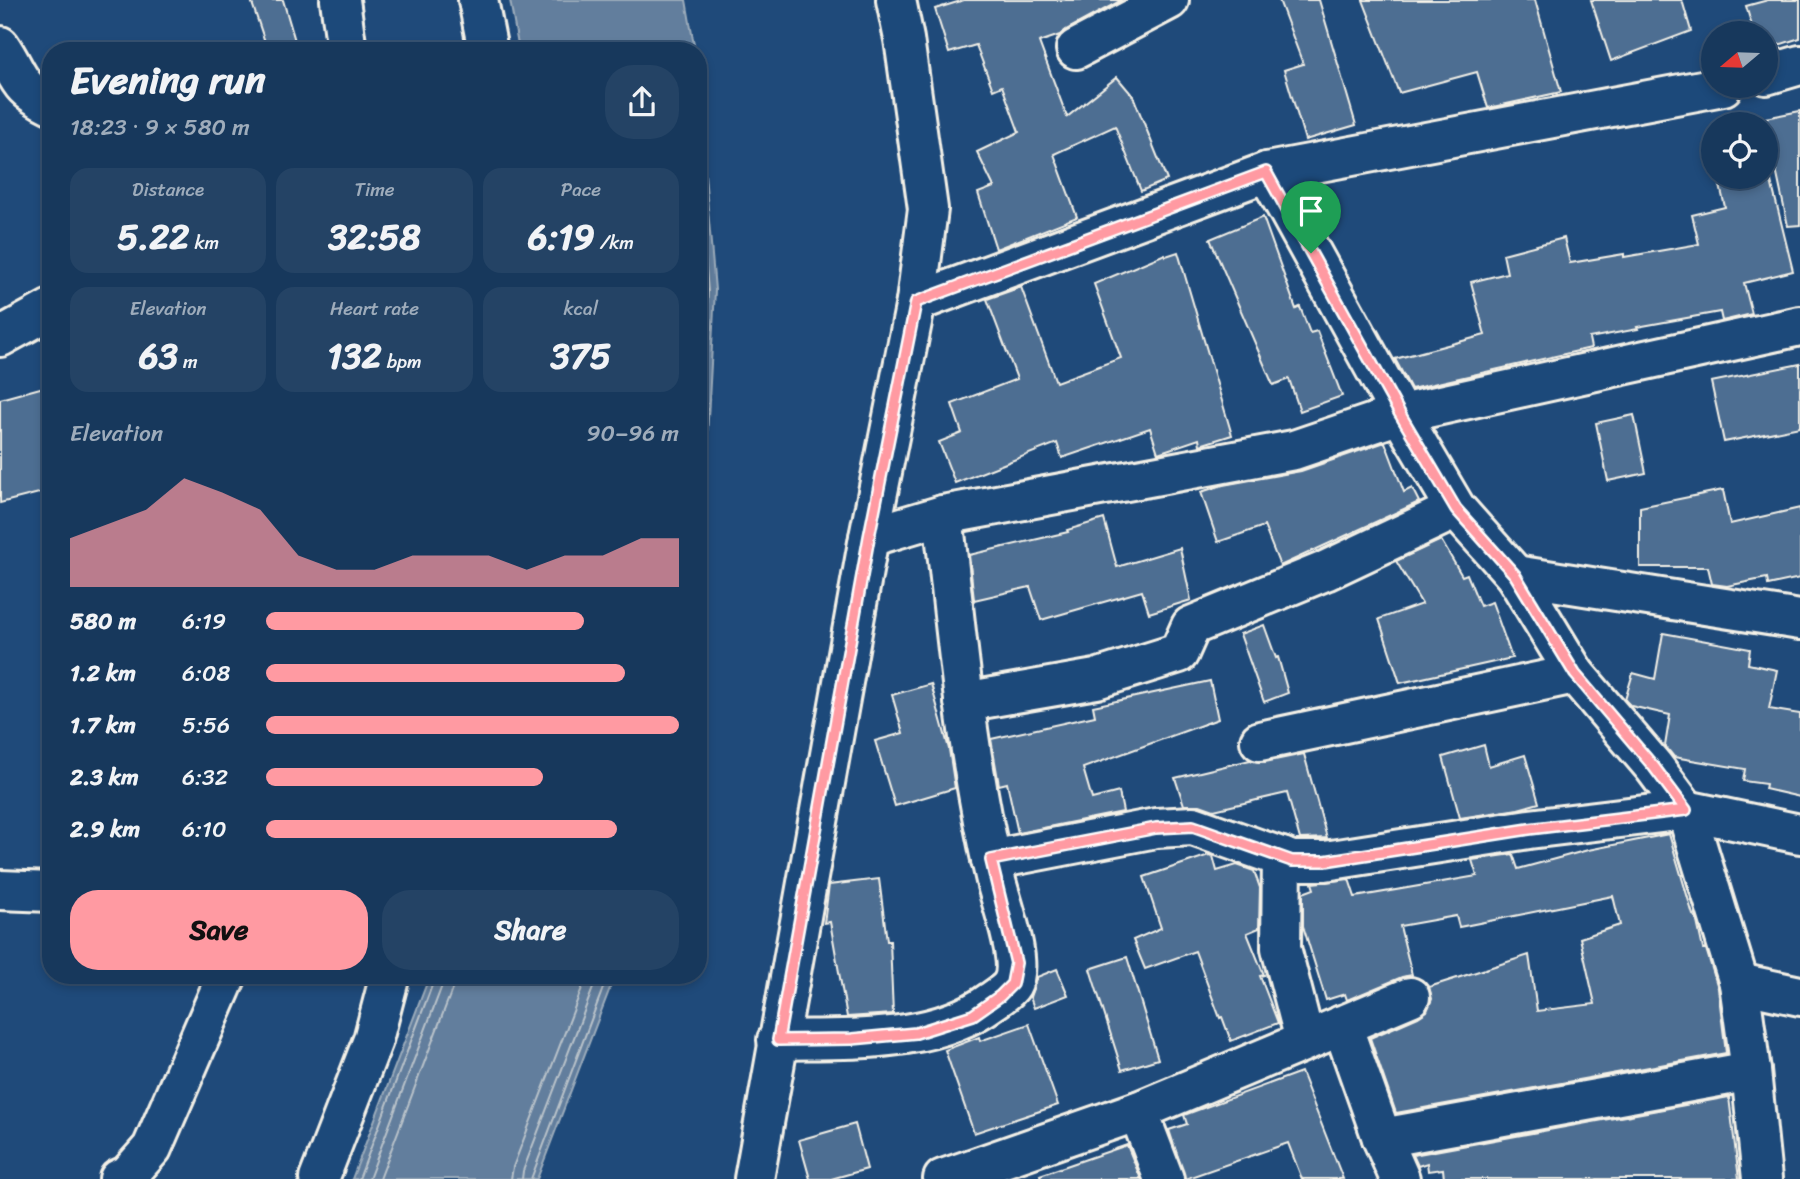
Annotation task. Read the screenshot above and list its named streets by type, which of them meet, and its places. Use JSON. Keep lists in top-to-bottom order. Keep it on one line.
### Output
{"north":"left","page":{"heading":["Evening run","18:23 · 9 × 580 m"],"stats":[["Distance","5.22 km"],["Time","32:58"],["Pace","6:19 /km"],["Elevation","63 m"],["Heart rate","132 bpm"],["kcal","375"]],"chart":["Elevation","90–96 m"],"list":[{"name":"580 m","note":"6:19"},{"name":"1.2 km","note":"6:08"},{"name":"1.7 km","note":"5:56"},{"name":"2.3 km","note":"6:32"},{"name":"2.9 km","note":"6:10"}],"buttons":["Save","Share"]}}
